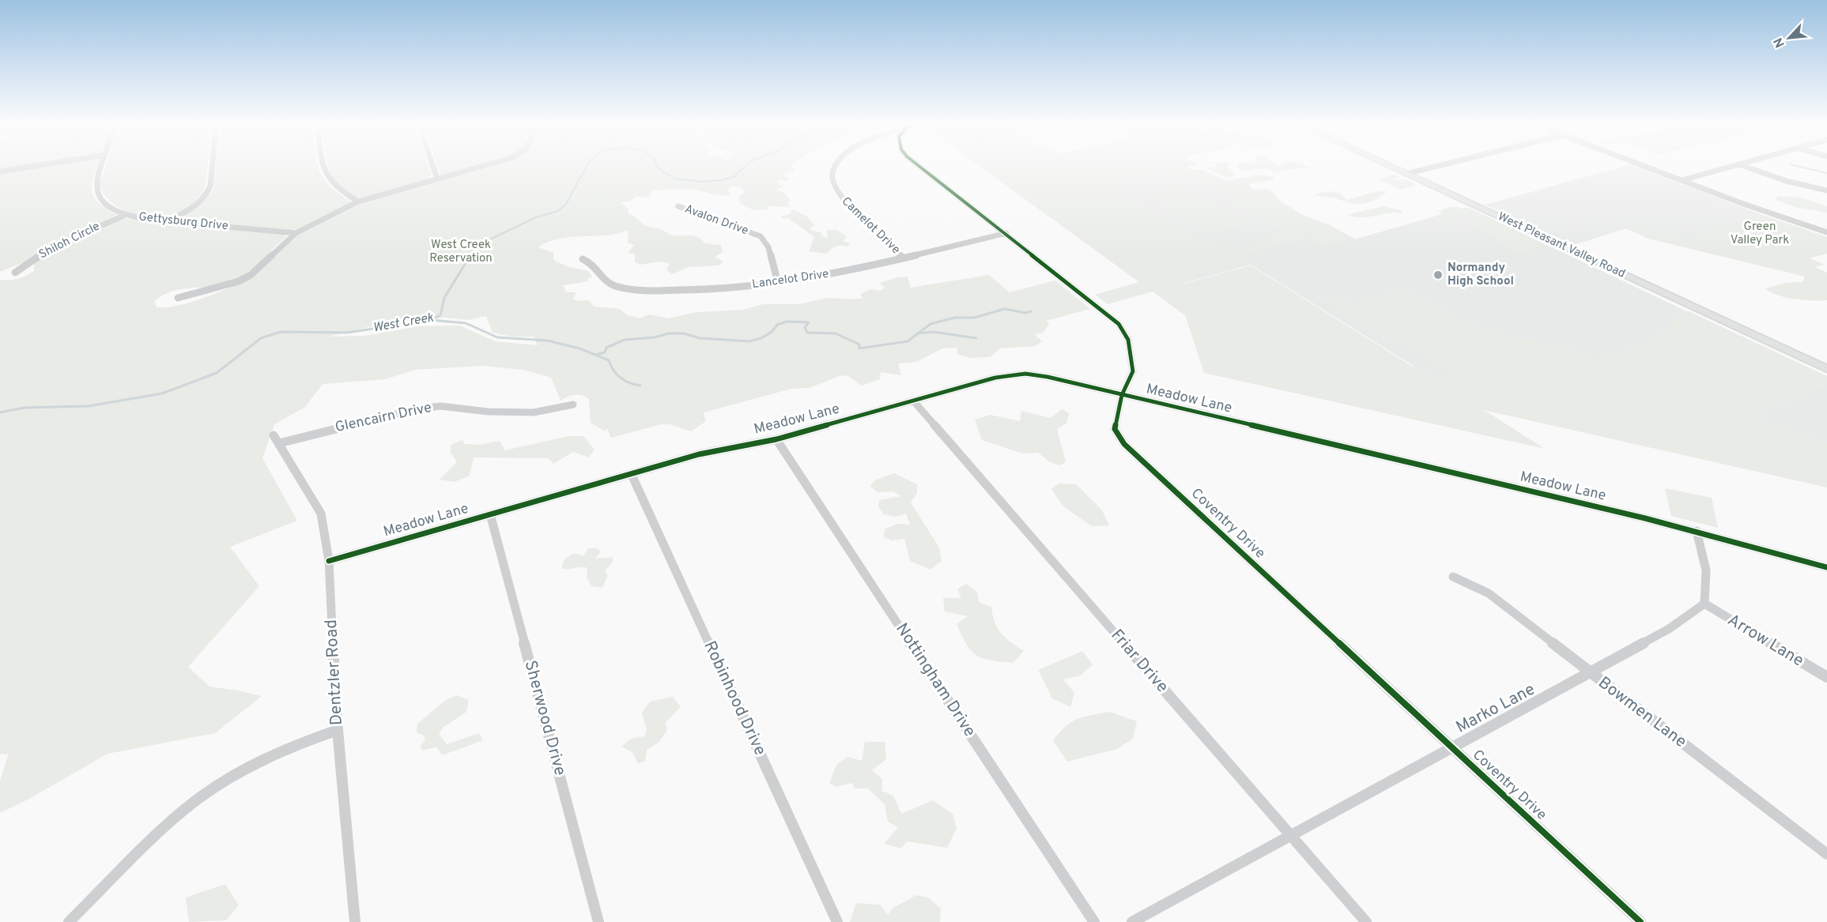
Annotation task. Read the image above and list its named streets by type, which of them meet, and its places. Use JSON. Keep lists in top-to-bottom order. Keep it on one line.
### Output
{"streets":{"main road":["West Pleasant Valley Road"],"street":["Avalon Drive","Gettysburg Drive","Camelot Drive","Shiloh Circle","Lancelot Drive","Meadow Lane","Glencairn Drive","Coventry Drive","Arrow Lane","Friar Drive","Dentzler Road","Nottingham Drive","Robinhood Drive","Marko Lane","Bowmen Lane","Sherwood Drive"]},"crossings":[["Avalon Drive","Lancelot Drive"],["Gettysburg Drive","Shiloh Circle"],["Camelot Drive","Lancelot Drive"],["Lancelot Drive","Coventry Drive"],["Meadow Lane","Coventry Drive"],["Meadow Lane","Friar Drive"],["Meadow Lane","Dentzler Road"],["Meadow Lane","Nottingham Drive"],["Meadow Lane","Robinhood Drive"],["Meadow Lane","Sherwood Drive"],["Glencairn Drive","Dentzler Road"],["Coventry Drive","Marko Lane"],["Arrow Lane","Marko Lane"],["Friar Drive","Marko Lane"],["Marko Lane","Bowmen Lane"]],"water":["West Creek"],"parks":["Green Valley Park","West Creek Reservation"],"places":["Normandy High School"],"north":"bottom left"}
